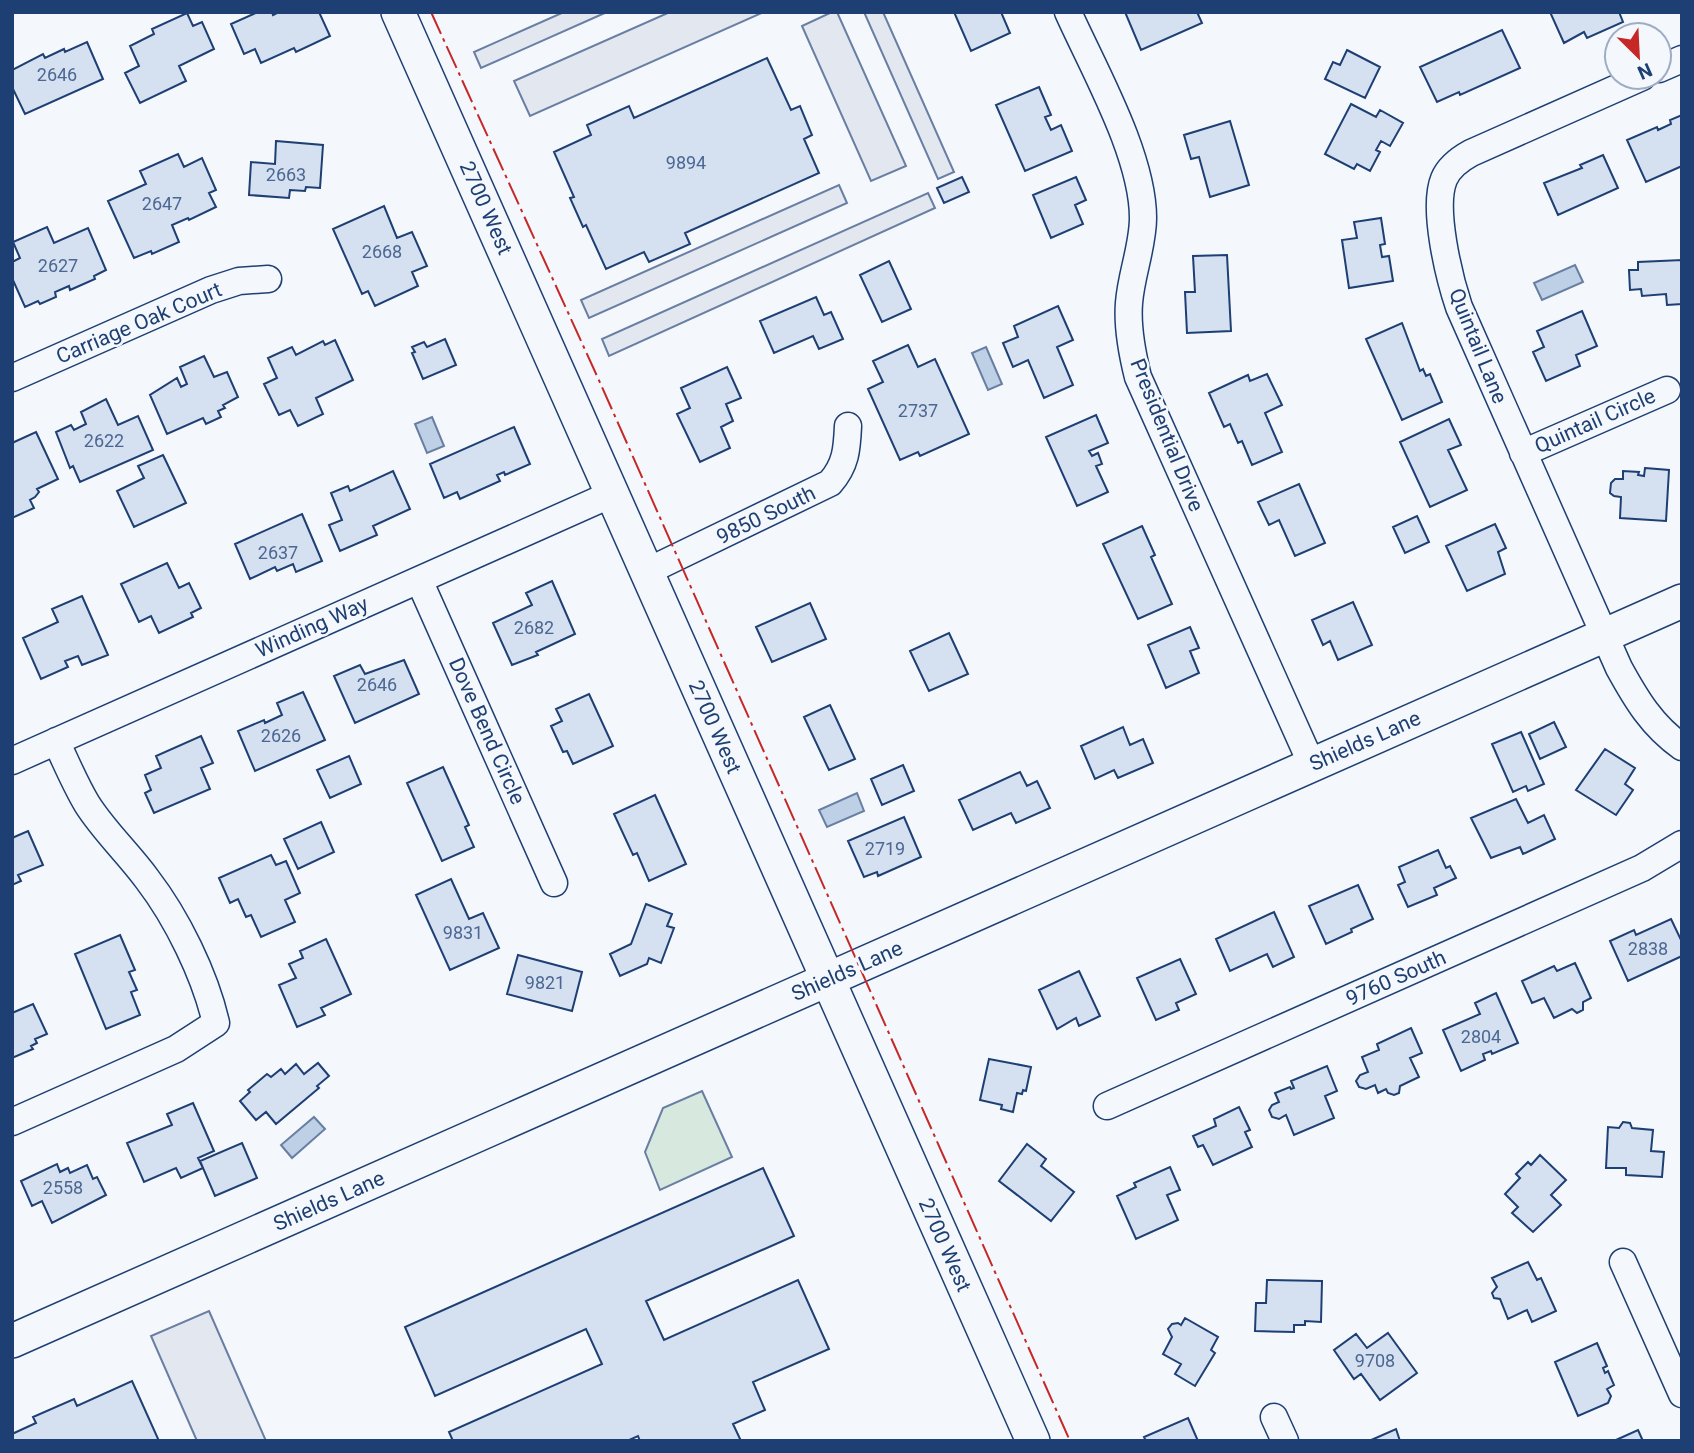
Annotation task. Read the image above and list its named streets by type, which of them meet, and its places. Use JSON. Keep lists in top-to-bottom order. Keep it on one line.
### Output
{"streets":{"main road":["2700 West","Shields Lane"],"street":["Carriage Oak Court","Quintail Lane","Quintail Circle","Presidential Drive","9850 South","Winding Way","Dove Bend Circle","9760 South"]},"crossings":[["2700 West","9850 South"],["2700 West","Winding Way"],["2700 West","Shields Lane"],["Quintail Lane","Quintail Circle"],["Quintail Lane","Shields Lane"],["Presidential Drive","Shields Lane"],["Winding Way","Dove Bend Circle"]],"house_numbers":["2646","9894","2663","2647","2668","2627","2737","2622","2637","2682","2646","2626","2719","9831","2838","9821","2804","2558","9708"],"north":"bottom right"}
